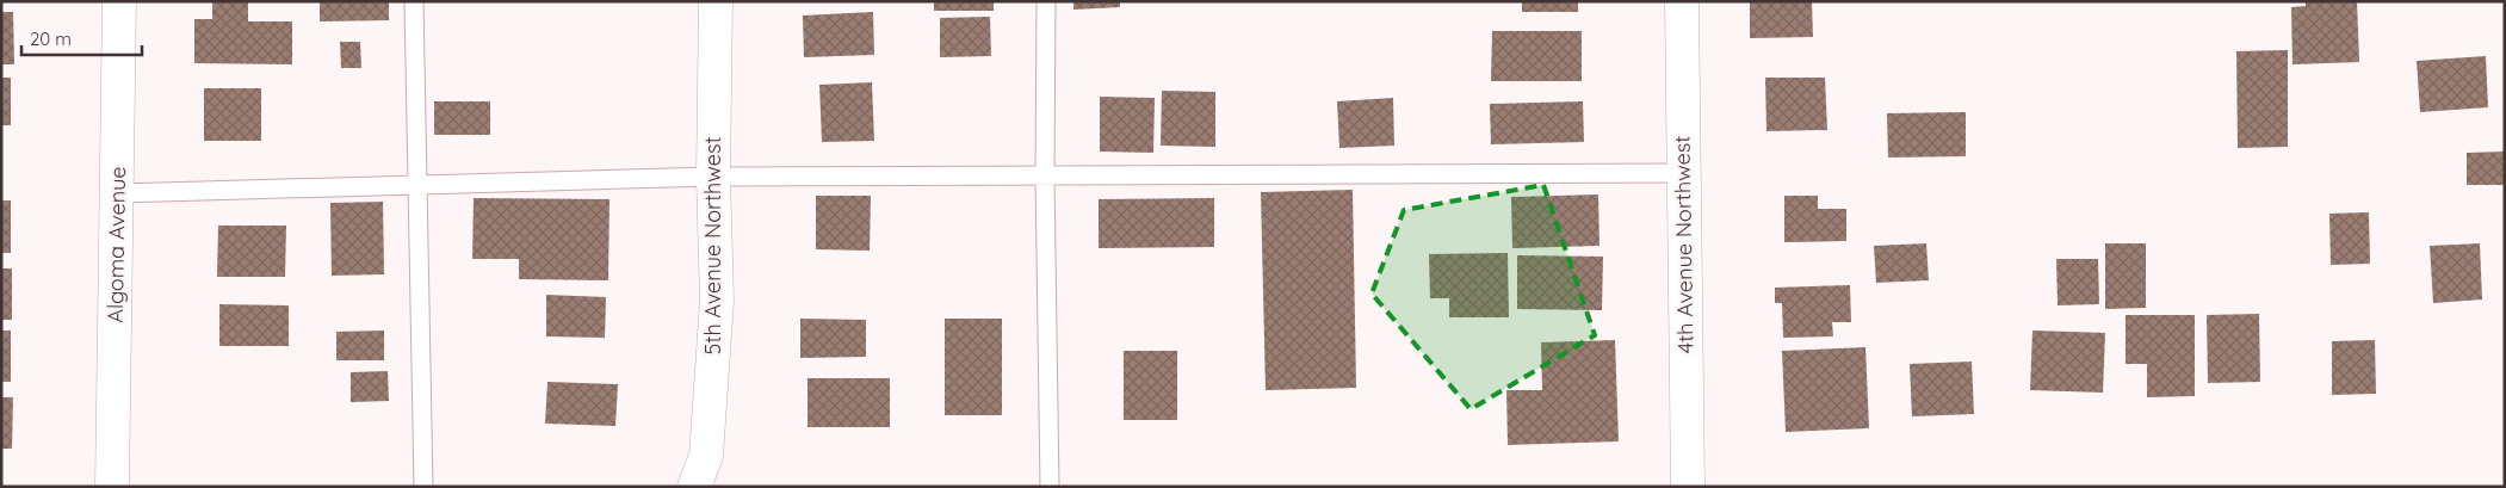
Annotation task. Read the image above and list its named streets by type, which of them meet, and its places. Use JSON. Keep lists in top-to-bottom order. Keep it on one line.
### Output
{"streets":{"street":["Algoma Avenue","4th Avenue Northwest","5th Avenue Northwest"]},"scale_bar":"20 m"}
